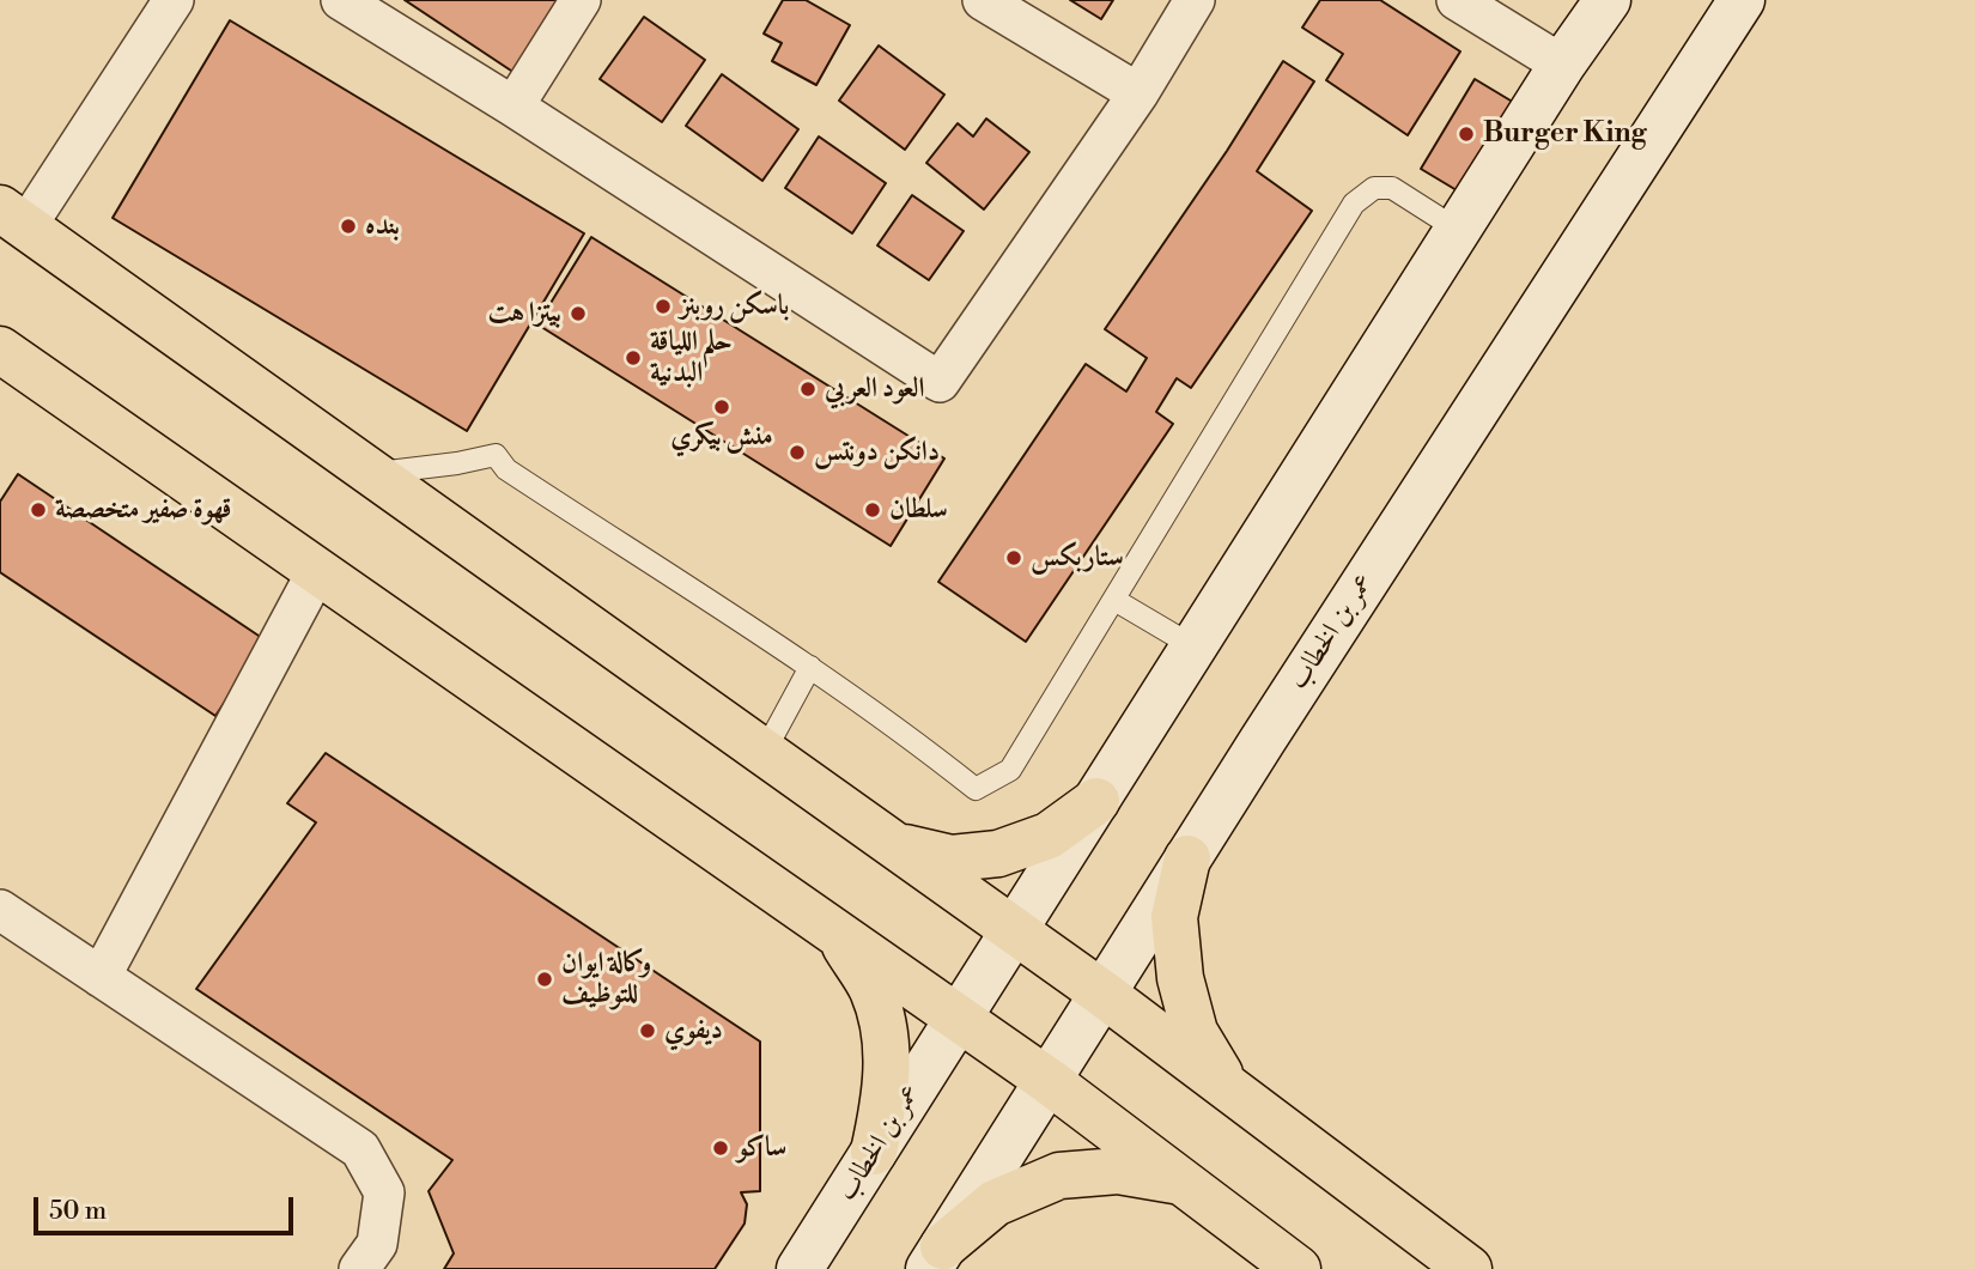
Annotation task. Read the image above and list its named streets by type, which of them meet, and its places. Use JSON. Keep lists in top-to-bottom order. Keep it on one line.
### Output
{"streets":{"street":["عمر بن الخطاب"]},"places":["Burger King","بنده","باسكن روبنز","بيتزا هت","حلم اللياقة البدنية","العود العربي","منش بيكري","دانكن دونتس","قهوة صفير متخصصة","سلطان","ستاربكس","وكالة ايوان للتوظيف","ديفوي","ساكو"],"scale_bar":"50 m"}
